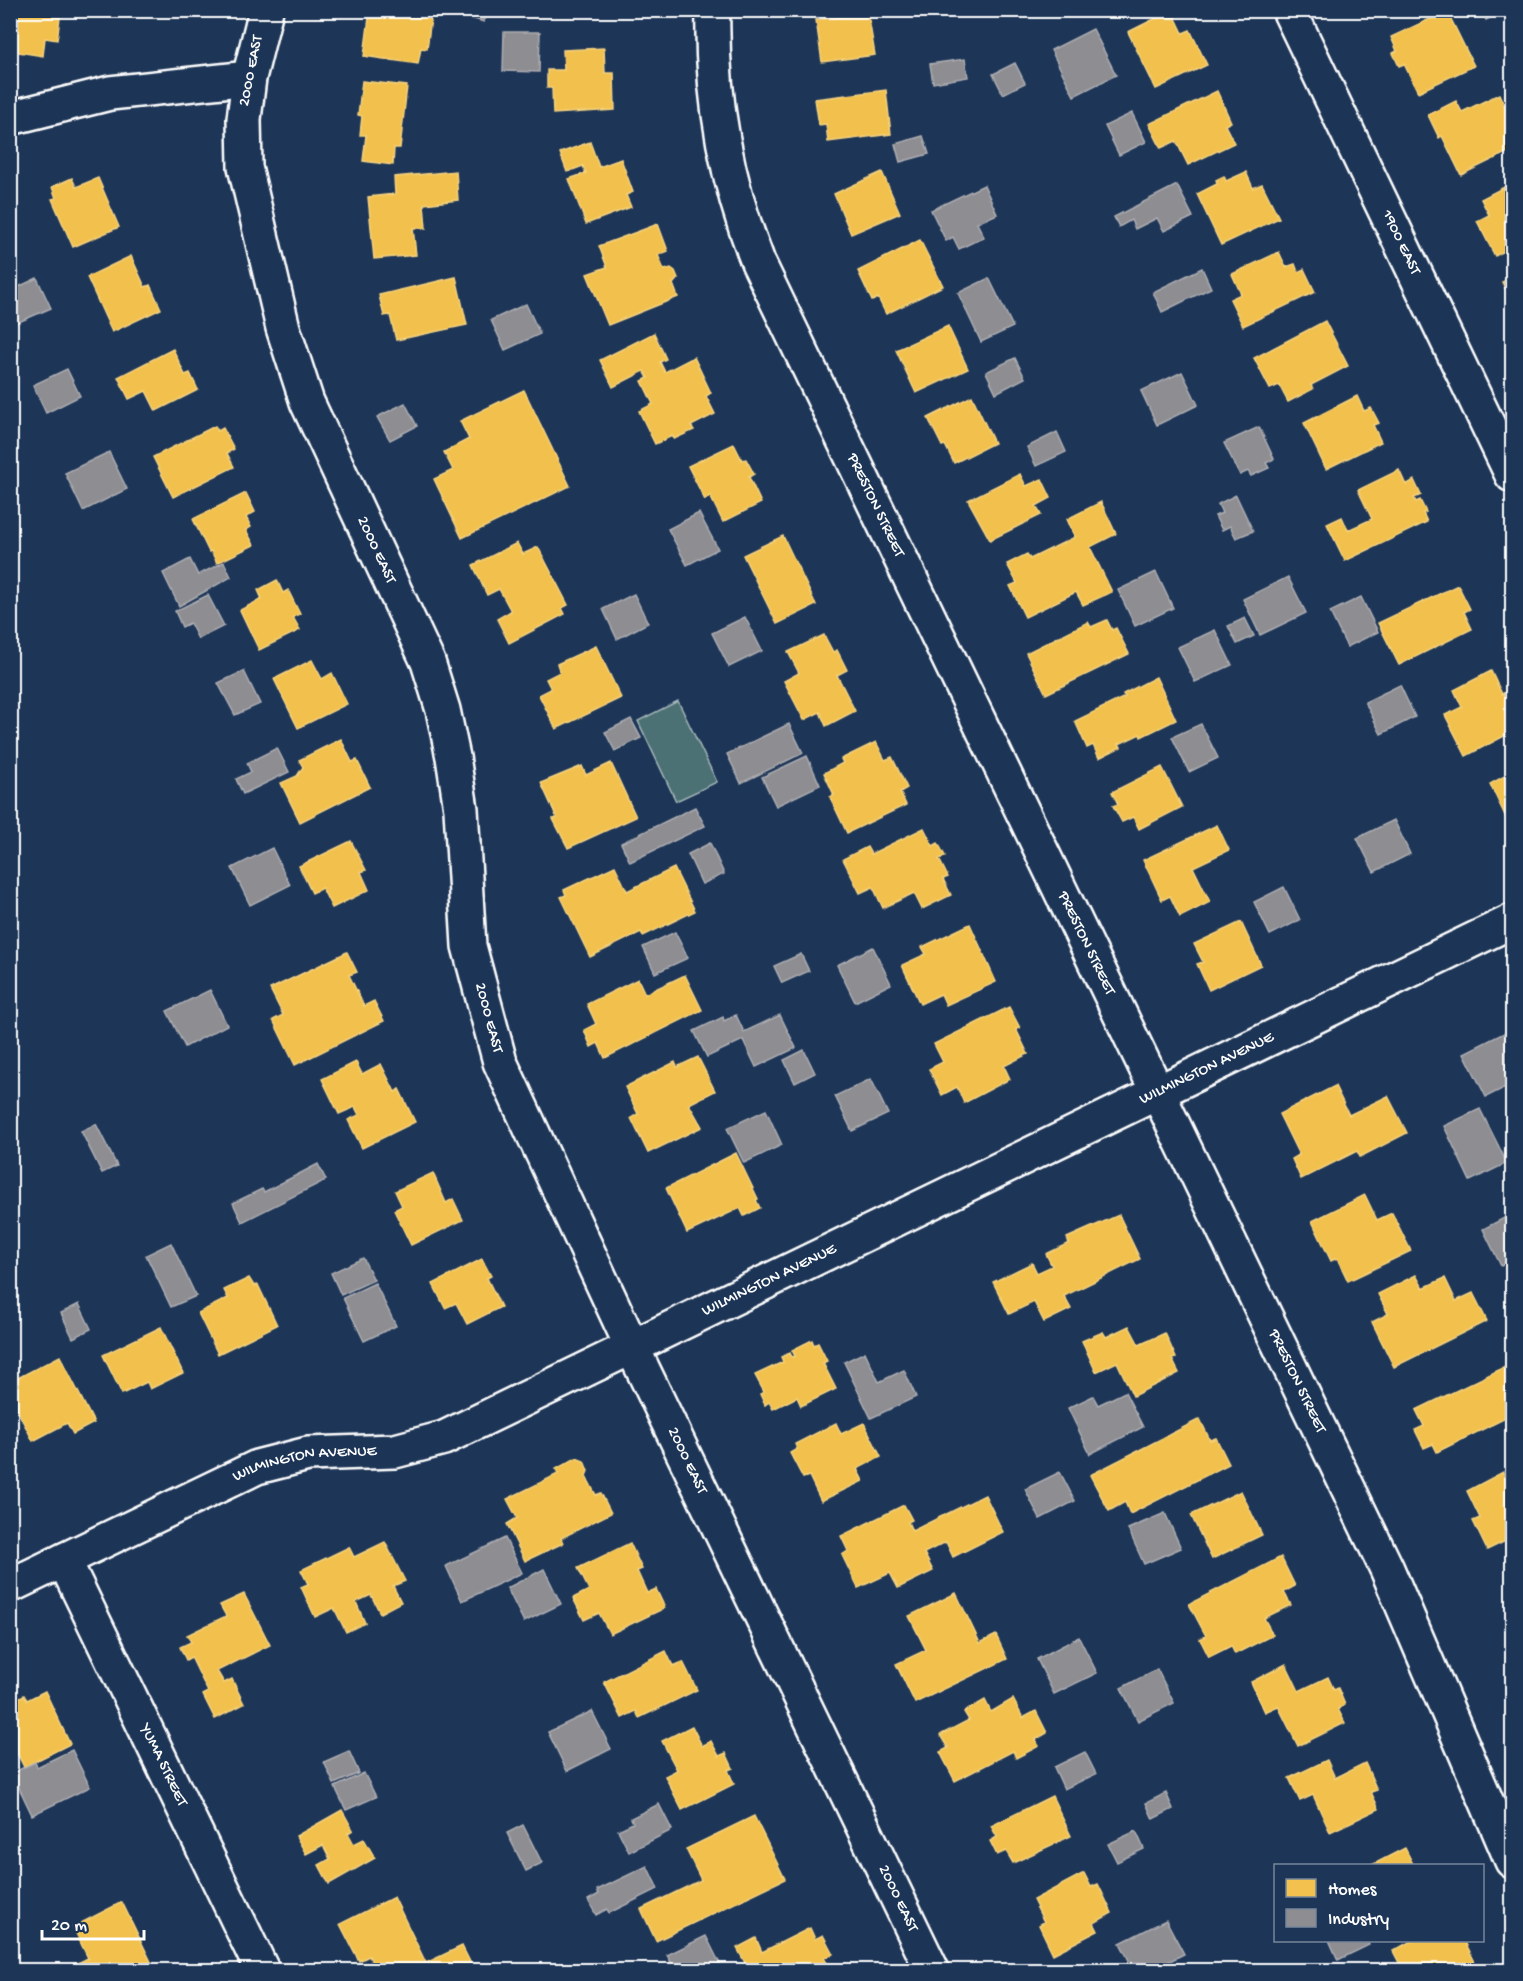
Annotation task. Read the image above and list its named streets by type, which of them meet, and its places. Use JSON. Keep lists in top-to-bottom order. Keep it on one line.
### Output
{"streets":{"street":["2000 EAST","1900 EAST","PRESTON STREET","WILMINGTON AVENUE","YUMA STREET"]},"crossings":[["2000 EAST","WILMINGTON AVENUE"],["PRESTON STREET","WILMINGTON AVENUE"],["WILMINGTON AVENUE","YUMA STREET"]],"legend":["Homes","Industry"],"scale_bar":"20 m"}
